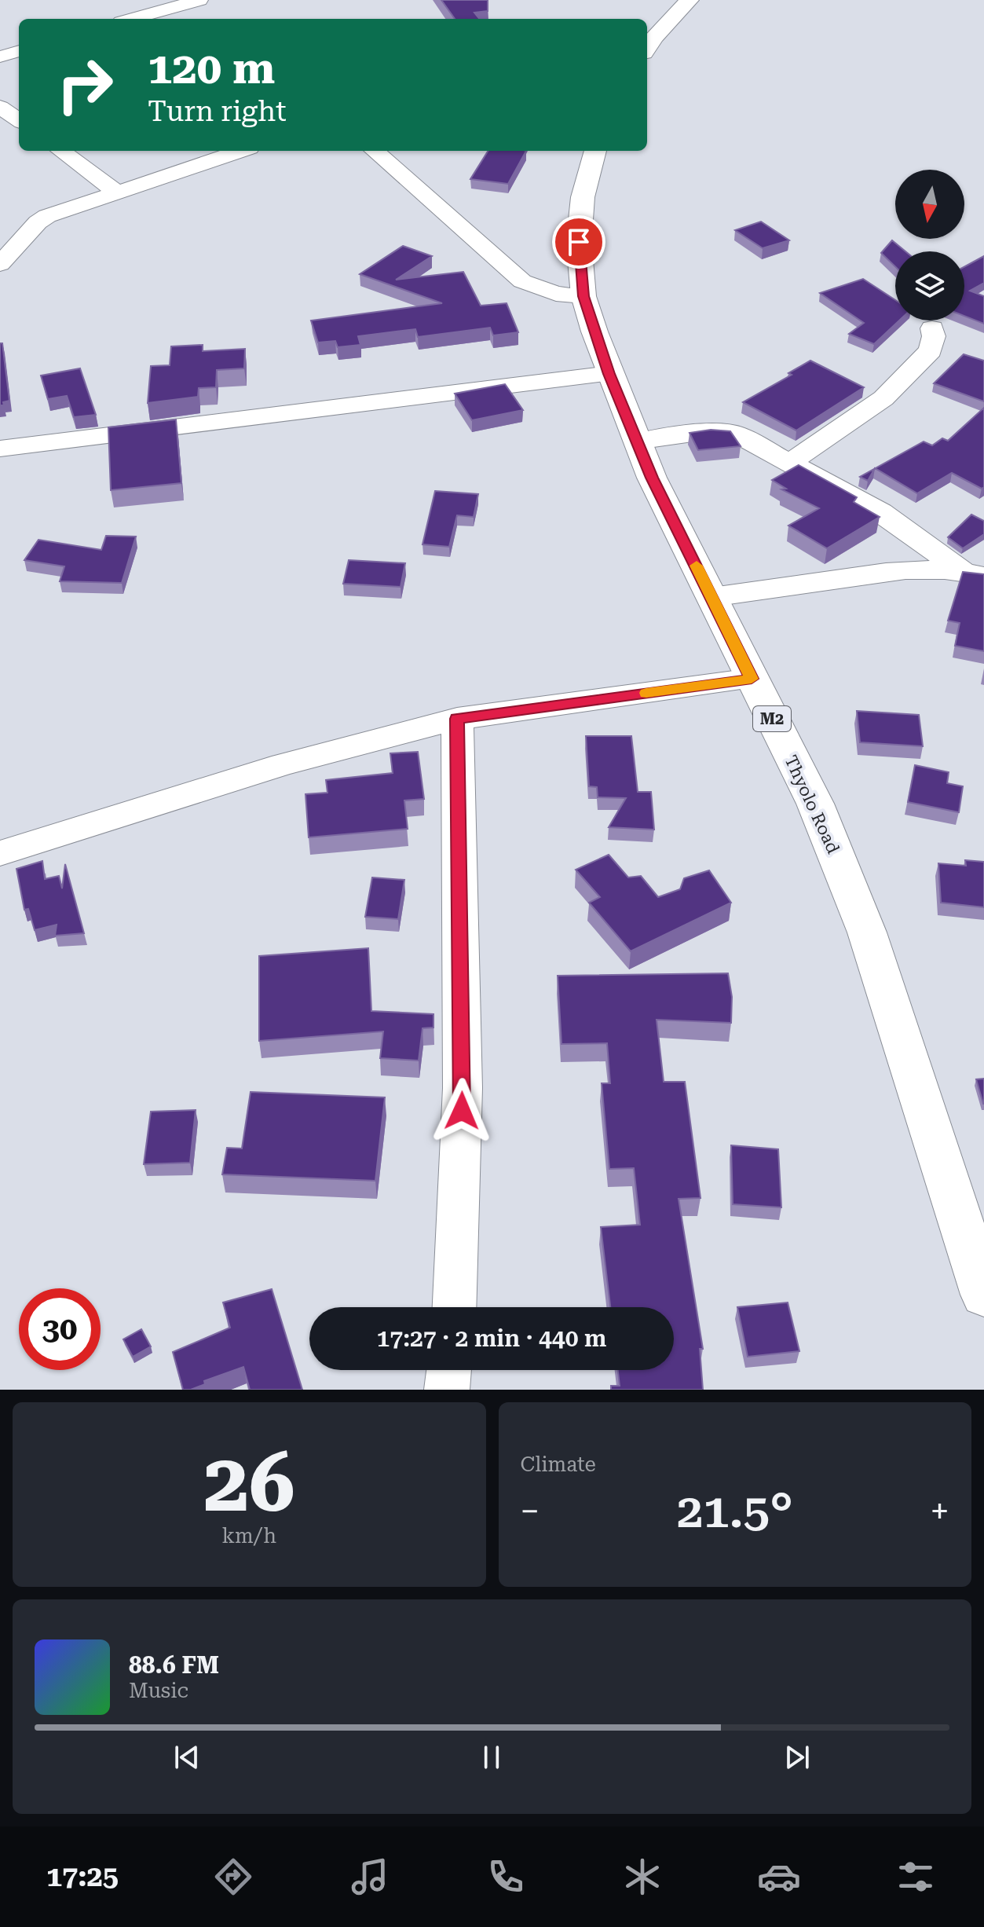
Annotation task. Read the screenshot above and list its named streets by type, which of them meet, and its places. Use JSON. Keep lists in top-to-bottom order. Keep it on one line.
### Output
{"streets":{"highway":["M2","Thyolo Road"]},"north":"bottom","page":{"turn":["120 m","Turn right"],"limit":"30","trip":"17:27 · 2 min · 440 m","tile":[["26","km/h"],"Climate"],"heat":["−","21.5°","+"],"song":["88.6 FM","Music"],"tabs":"17:25"}}
